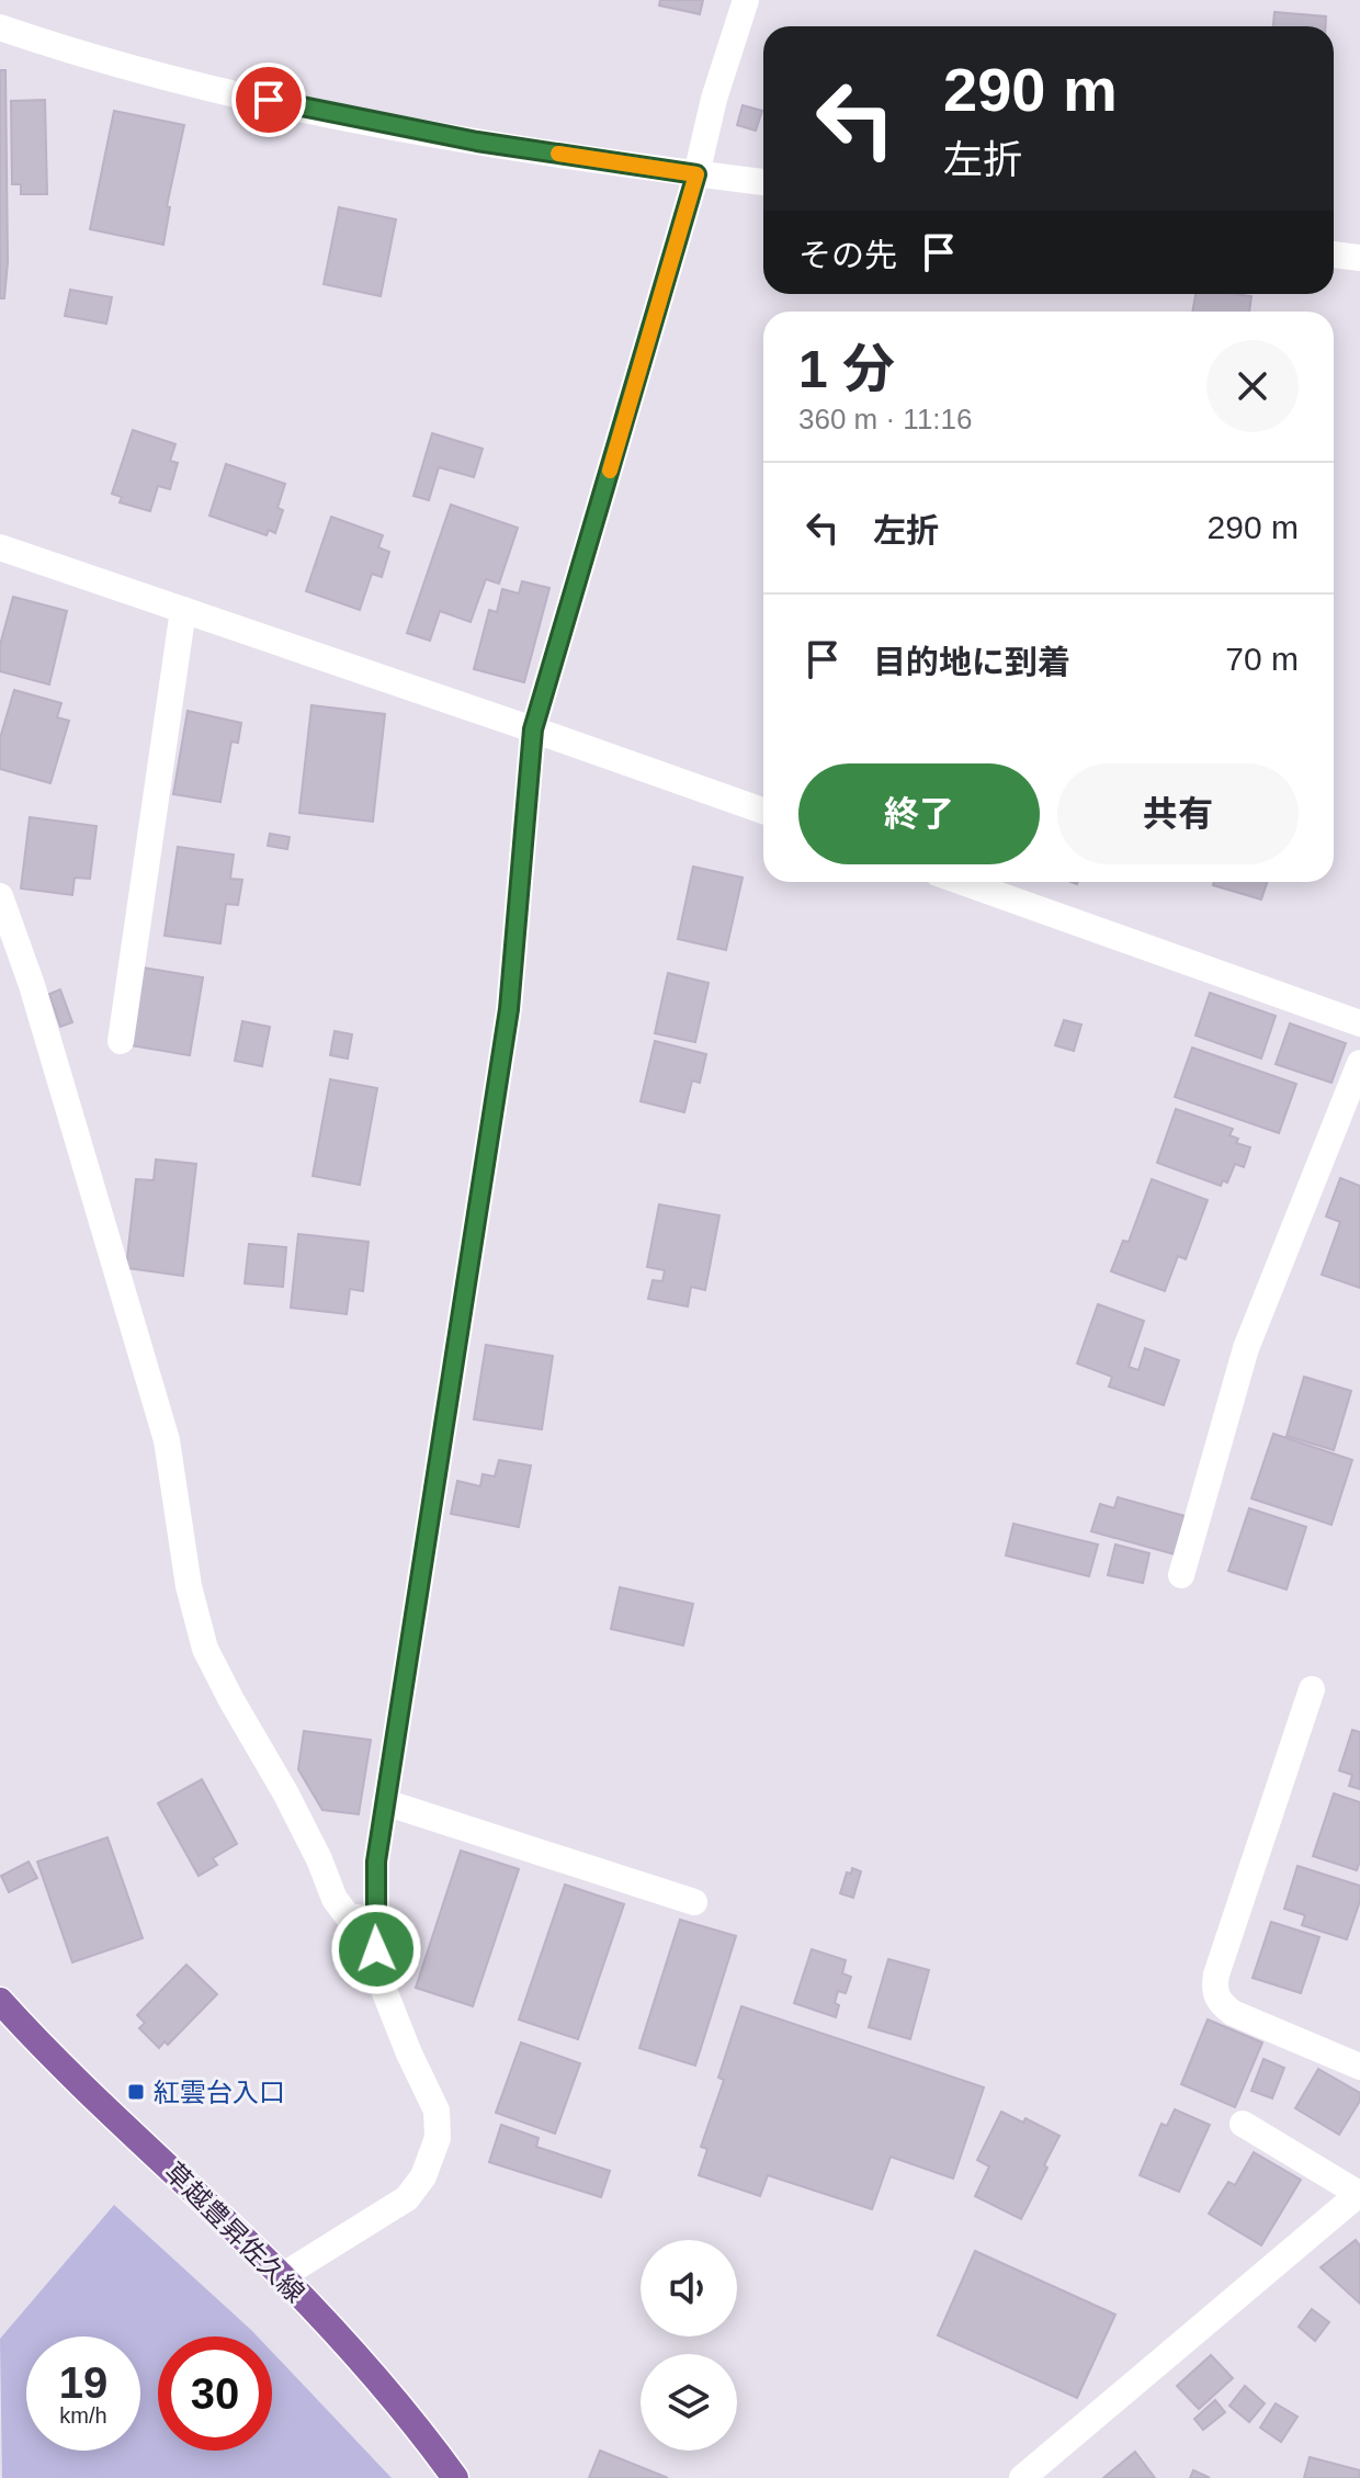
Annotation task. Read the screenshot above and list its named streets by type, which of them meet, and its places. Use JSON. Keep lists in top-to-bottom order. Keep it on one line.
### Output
{"streets":{"main road":["草越豊昇佐久線"]},"places":{"transit":["紅雲台入口"]},"page":{"turn":["290 m","左折"],"then":"その先","heading":["1 分","360 m · 11:16"],"list":[{"name":"左折","value":"290 m"},{"name":"目的地に到着","value":"70 m"}],"buttons":["終了","共有"],"speed":"19 km/h","limit":"30"}}
